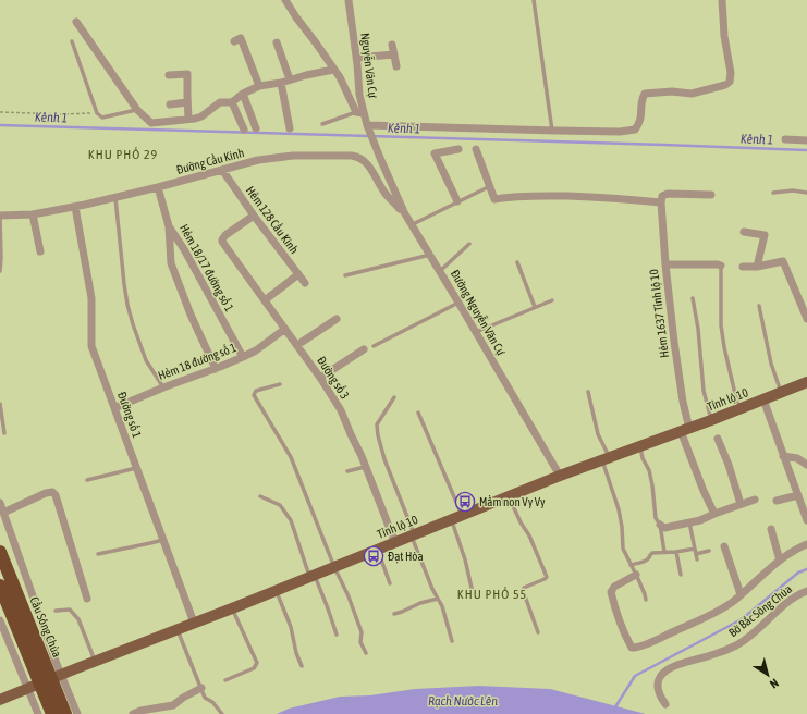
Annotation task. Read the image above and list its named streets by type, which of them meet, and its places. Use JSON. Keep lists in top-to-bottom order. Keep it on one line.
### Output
{"streets":{"highway":["Cầu Sông Chùa"],"main road":["Tỉnh lộ 10"],"street":["Nguyễn Văn Cự","Đường Cầu Kinh","Hẻm 128 Cầu Kinh","Hẻm 18/17 đường số 1","Đường Nguyễn Văn Cự","Hẻm 1637 Tỉnh lộ 10","Hẻm 18 đường số 1","Đường số 3","Đường số 1","Bờ Bắc Sông Chùa"]},"crossings":[["Nguyễn Văn Cự","Đường Nguyễn Văn Cự"],["Đường Cầu Kinh","Hẻm 128 Cầu Kinh"],["Đường Cầu Kinh","Hẻm 18/17 đường số 1"],["Đường Cầu Kinh","Đường Nguyễn Văn Cự"],["Đường Cầu Kinh","Đường số 1"],["Hẻm 128 Cầu Kinh","Đường số 3"],["Hẻm 18/17 đường số 1","Hẻm 18 đường số 1"],["Đường Nguyễn Văn Cự","Tỉnh lộ 10"],["Hẻm 1637 Tỉnh lộ 10","Tỉnh lộ 10"],["Hẻm 18 đường số 1","Đường số 3"],["Hẻm 18 đường số 1","Đường số 1"],["Đường số 3","Tỉnh lộ 10"],["Tỉnh lộ 10","Đường số 1"]],"districts":["KHU PHỐ 29","KHU PHỐ 55"],"water":["Kênh 1","Rạch Nước Lên"],"places":{"bus stop":["Mầm non Vy Vy","Đạt Hòa"]},"north":"bottom right"}
